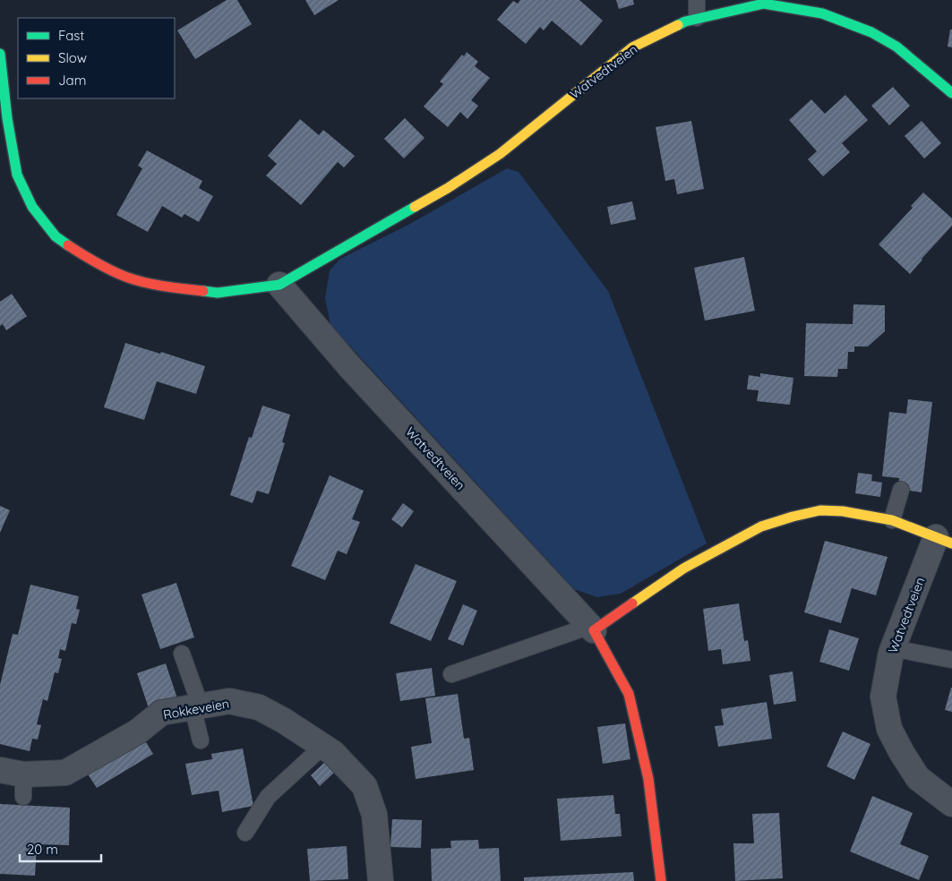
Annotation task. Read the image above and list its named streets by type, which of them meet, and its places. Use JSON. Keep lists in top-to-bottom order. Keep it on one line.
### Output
{"streets":{"street":["Watvedtveien","Rokkeveien"]},"legend":["Fast","Slow","Jam"],"scale_bar":"20 m"}
